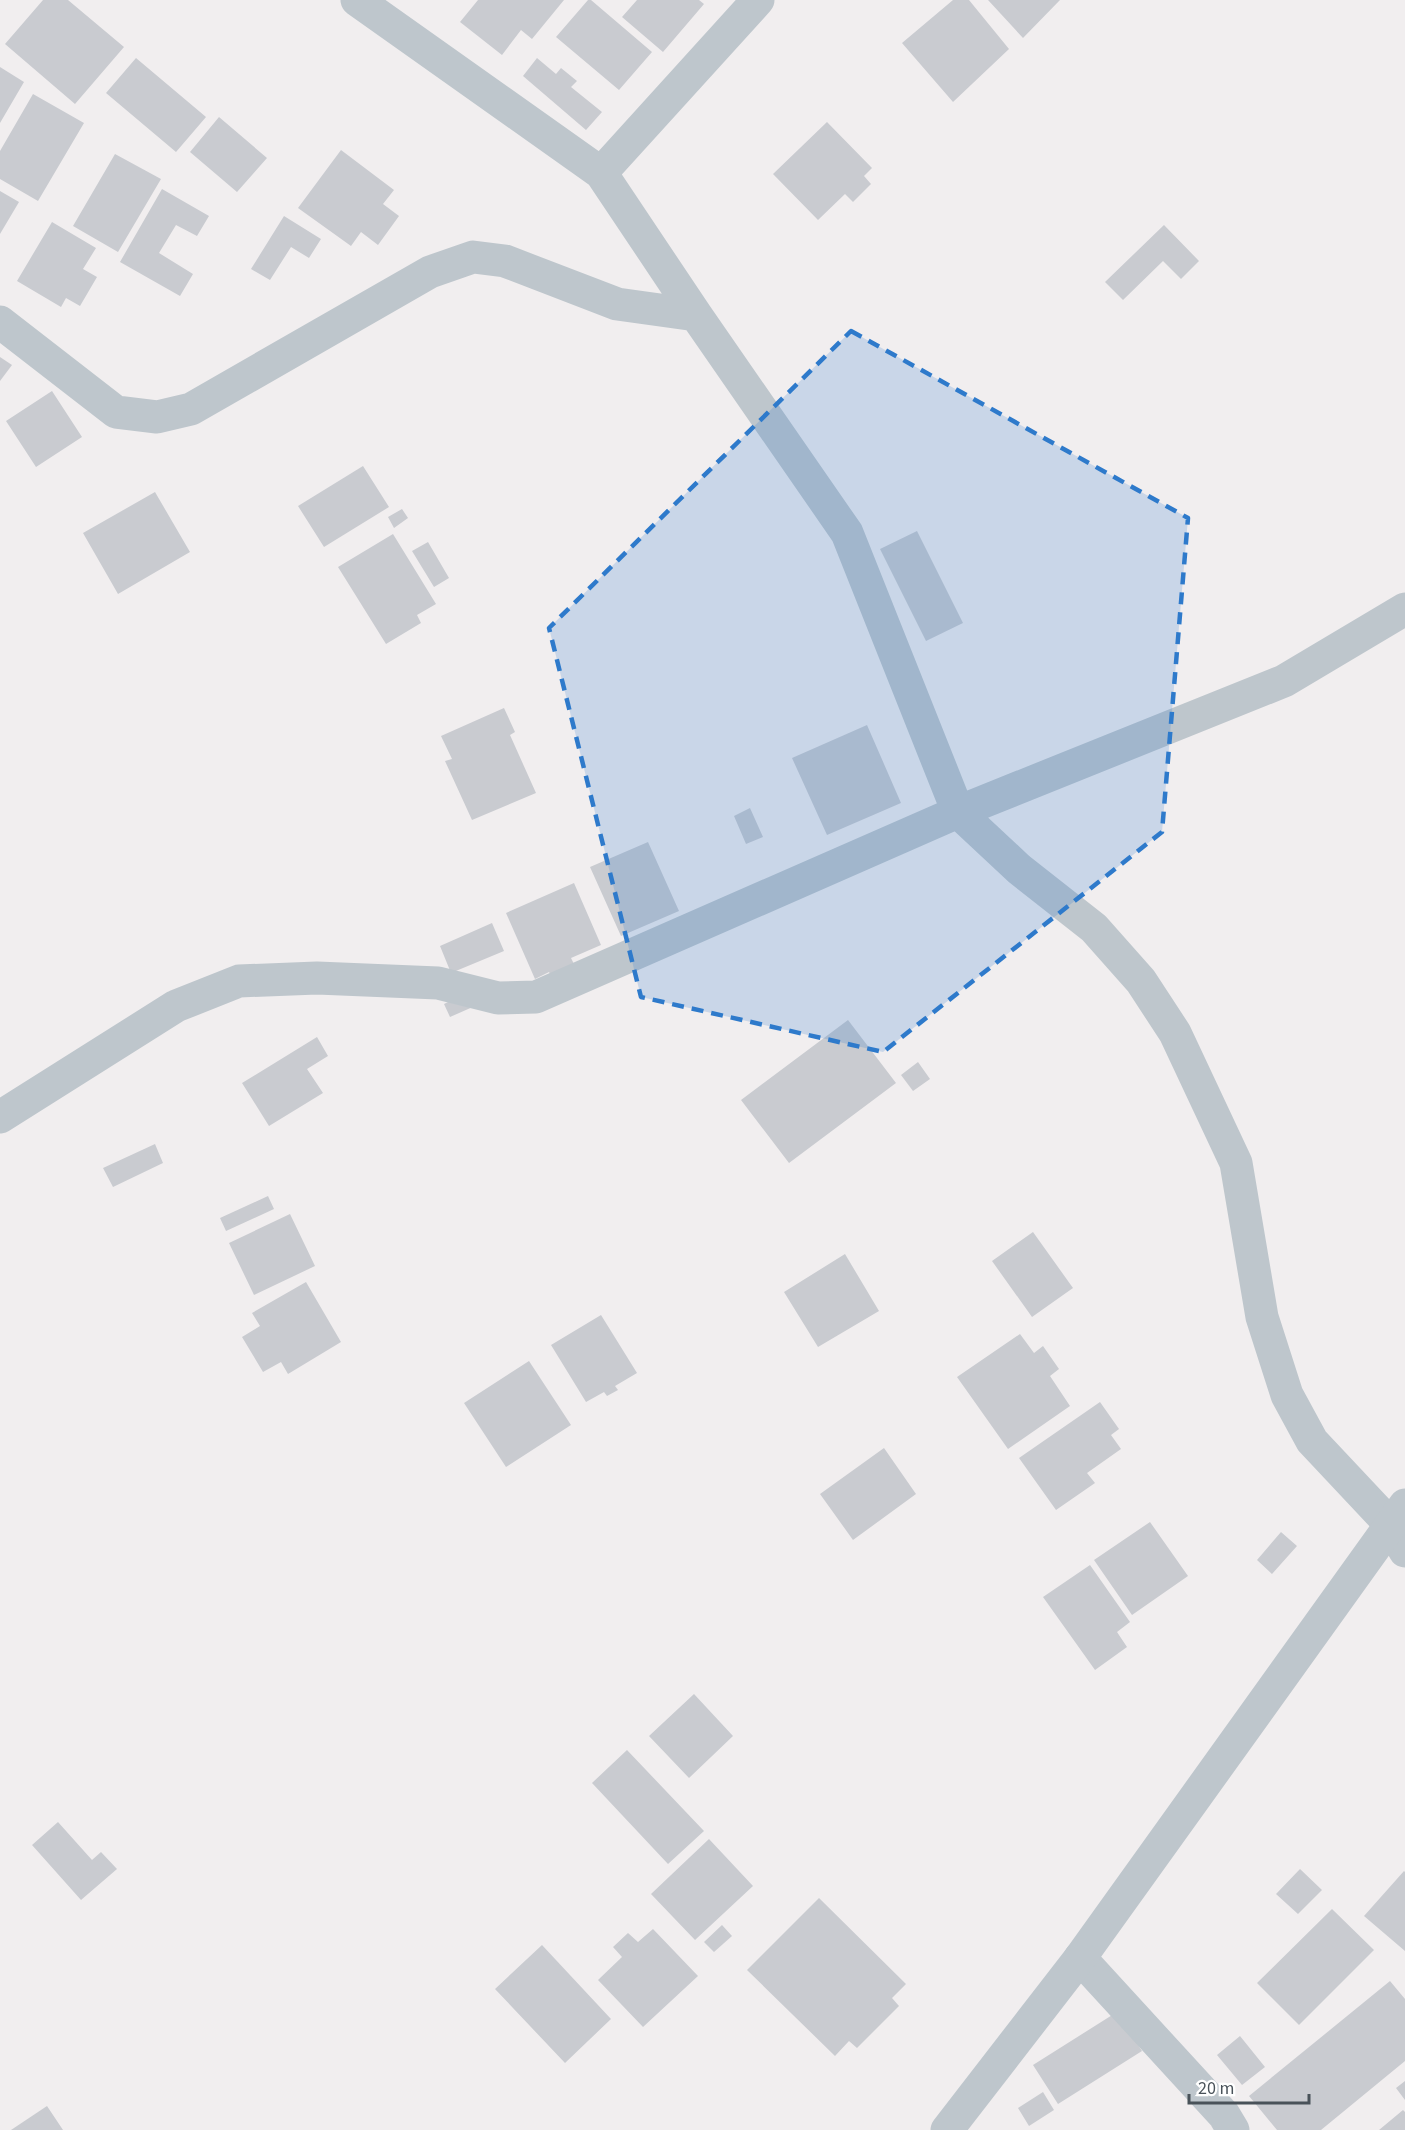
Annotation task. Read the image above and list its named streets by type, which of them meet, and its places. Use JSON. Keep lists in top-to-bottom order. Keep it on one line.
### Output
{"scale_bar":"20 m"}
